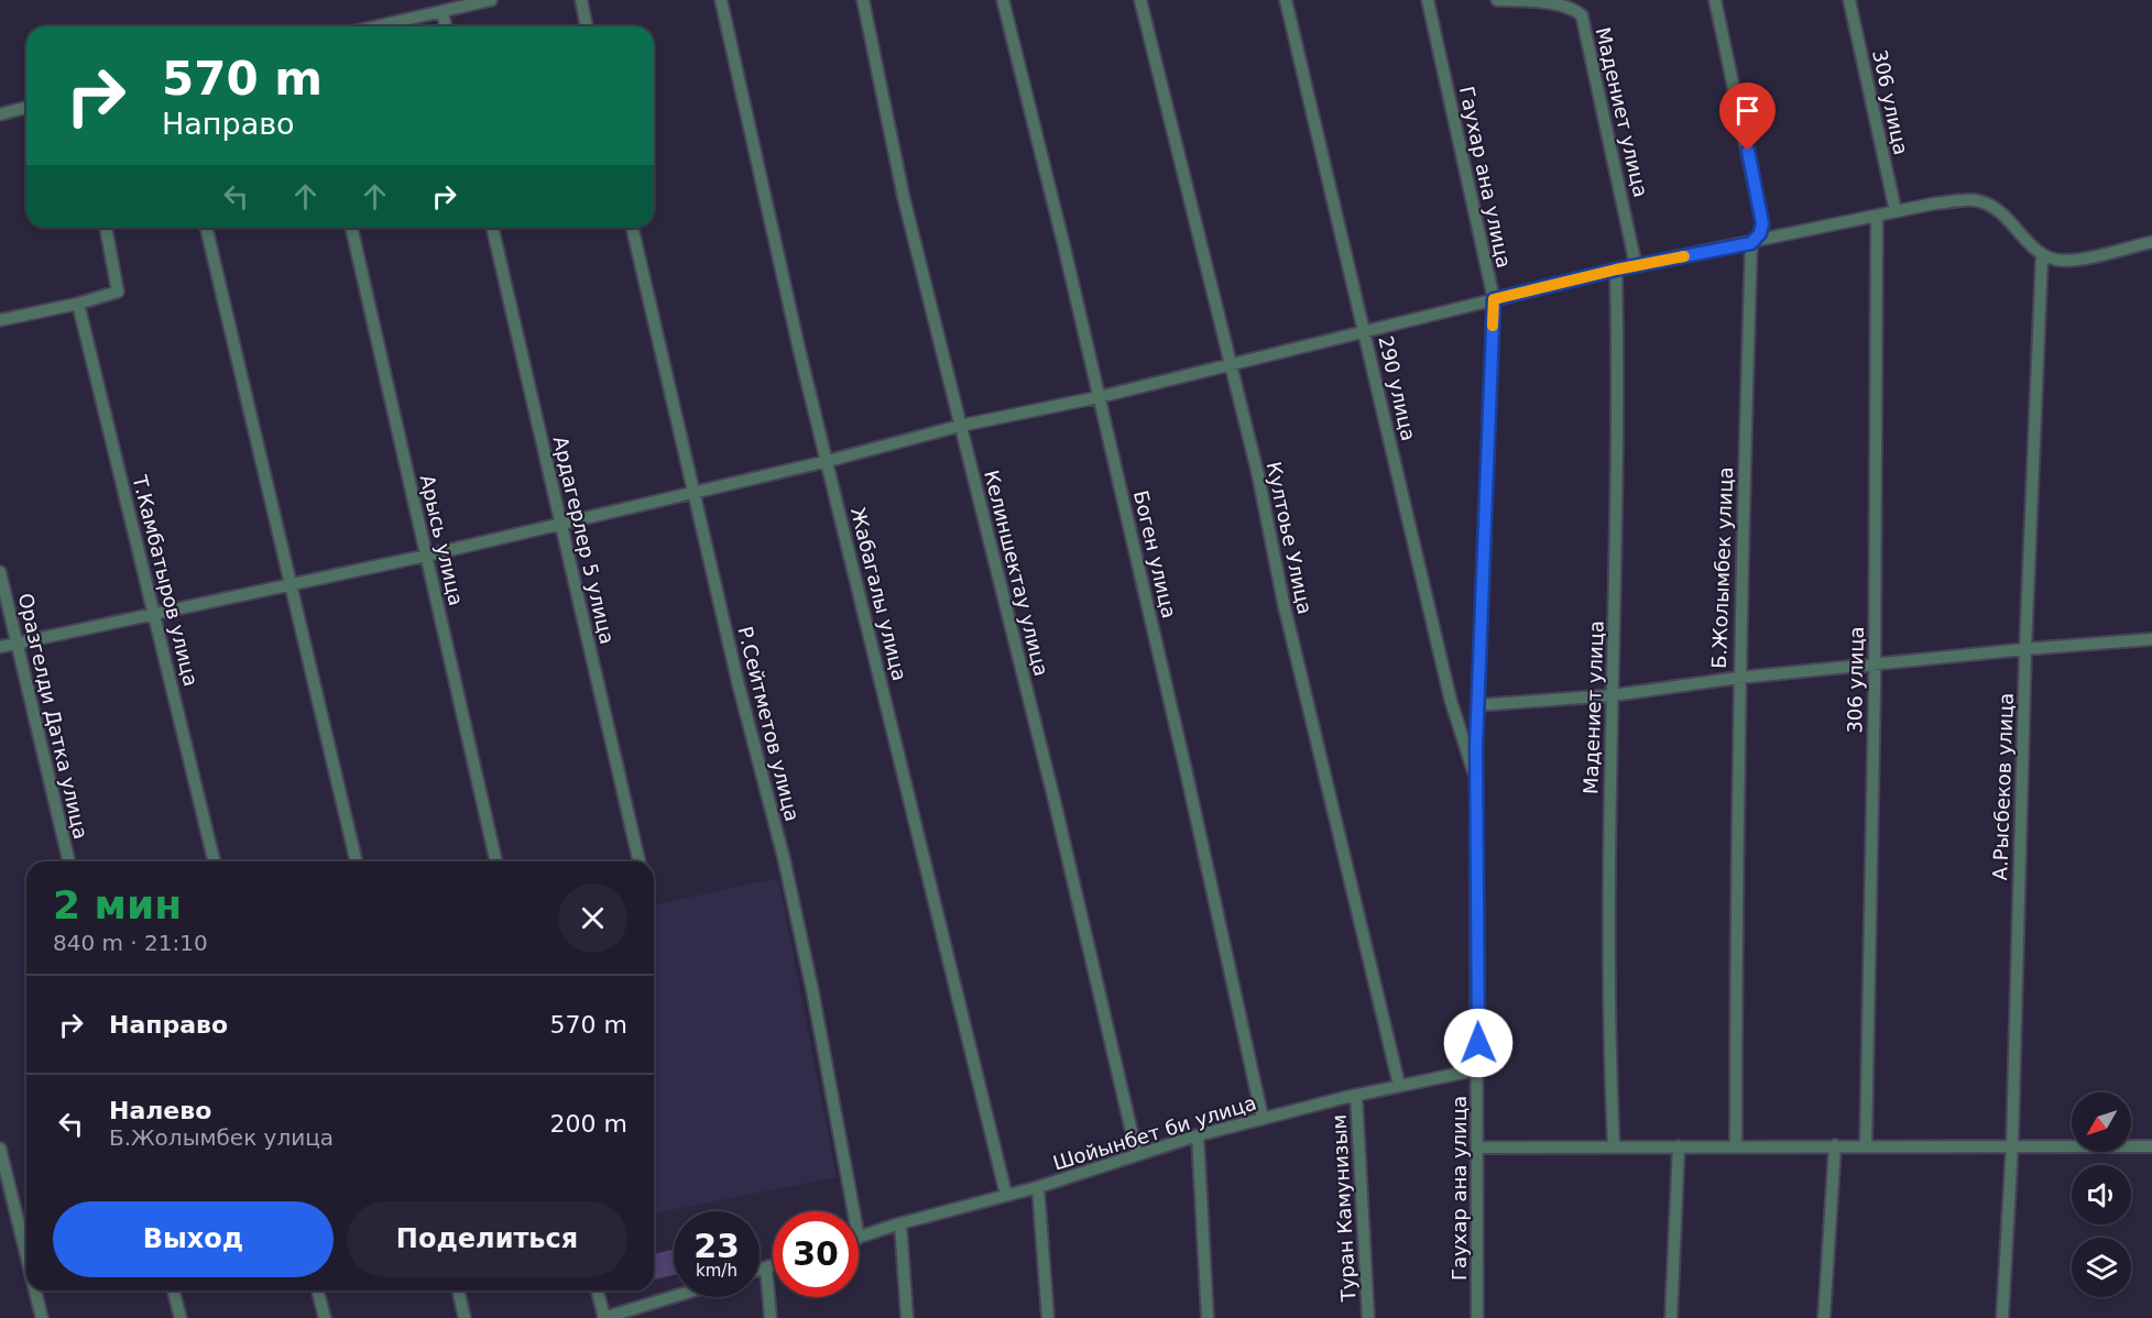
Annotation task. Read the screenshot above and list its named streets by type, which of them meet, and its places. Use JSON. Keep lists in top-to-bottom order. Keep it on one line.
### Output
{"streets":{"street":["306 улица","Мадениет улица","Гаухар ана улица","290 улица","Култоье Улица","Арысь улица","Ардагерлер 5 улица","Боген улица","Б.Жолымбек улица","Келиншектау улица","Т.Камбатыров улица","Жабагалы улица","Оразгелди Датка улица","Р.Сейтметов улица","А.Рысбеков улица","Шойынбет би улица","Туран Камунизым"]},"crossings":[["Гаухар ана улица","290 улица"],["Гаухар ана улица","Шойынбет би улица"],["Култоье Улица","Шойынбет би улица"],["Боген улица","Шойынбет би улица"],["Келиншектау улица","Шойынбет би улица"],["Жабагалы улица","Шойынбет би улица"],["Шойынбет би улица","Туран Камунизым"]],"north":"bottom left","page":{"turn":["570 m","Направо"],"heading":["2 мин","840 m · 21:10"],"list":[{"name":"Направо","value":"570 m"},{"name":"Налево","note":"Б.Жолымбек улица","value":"200 m"}],"buttons":["Выход","Поделиться"],"speed":"23 km/h","limit":"30"}}
